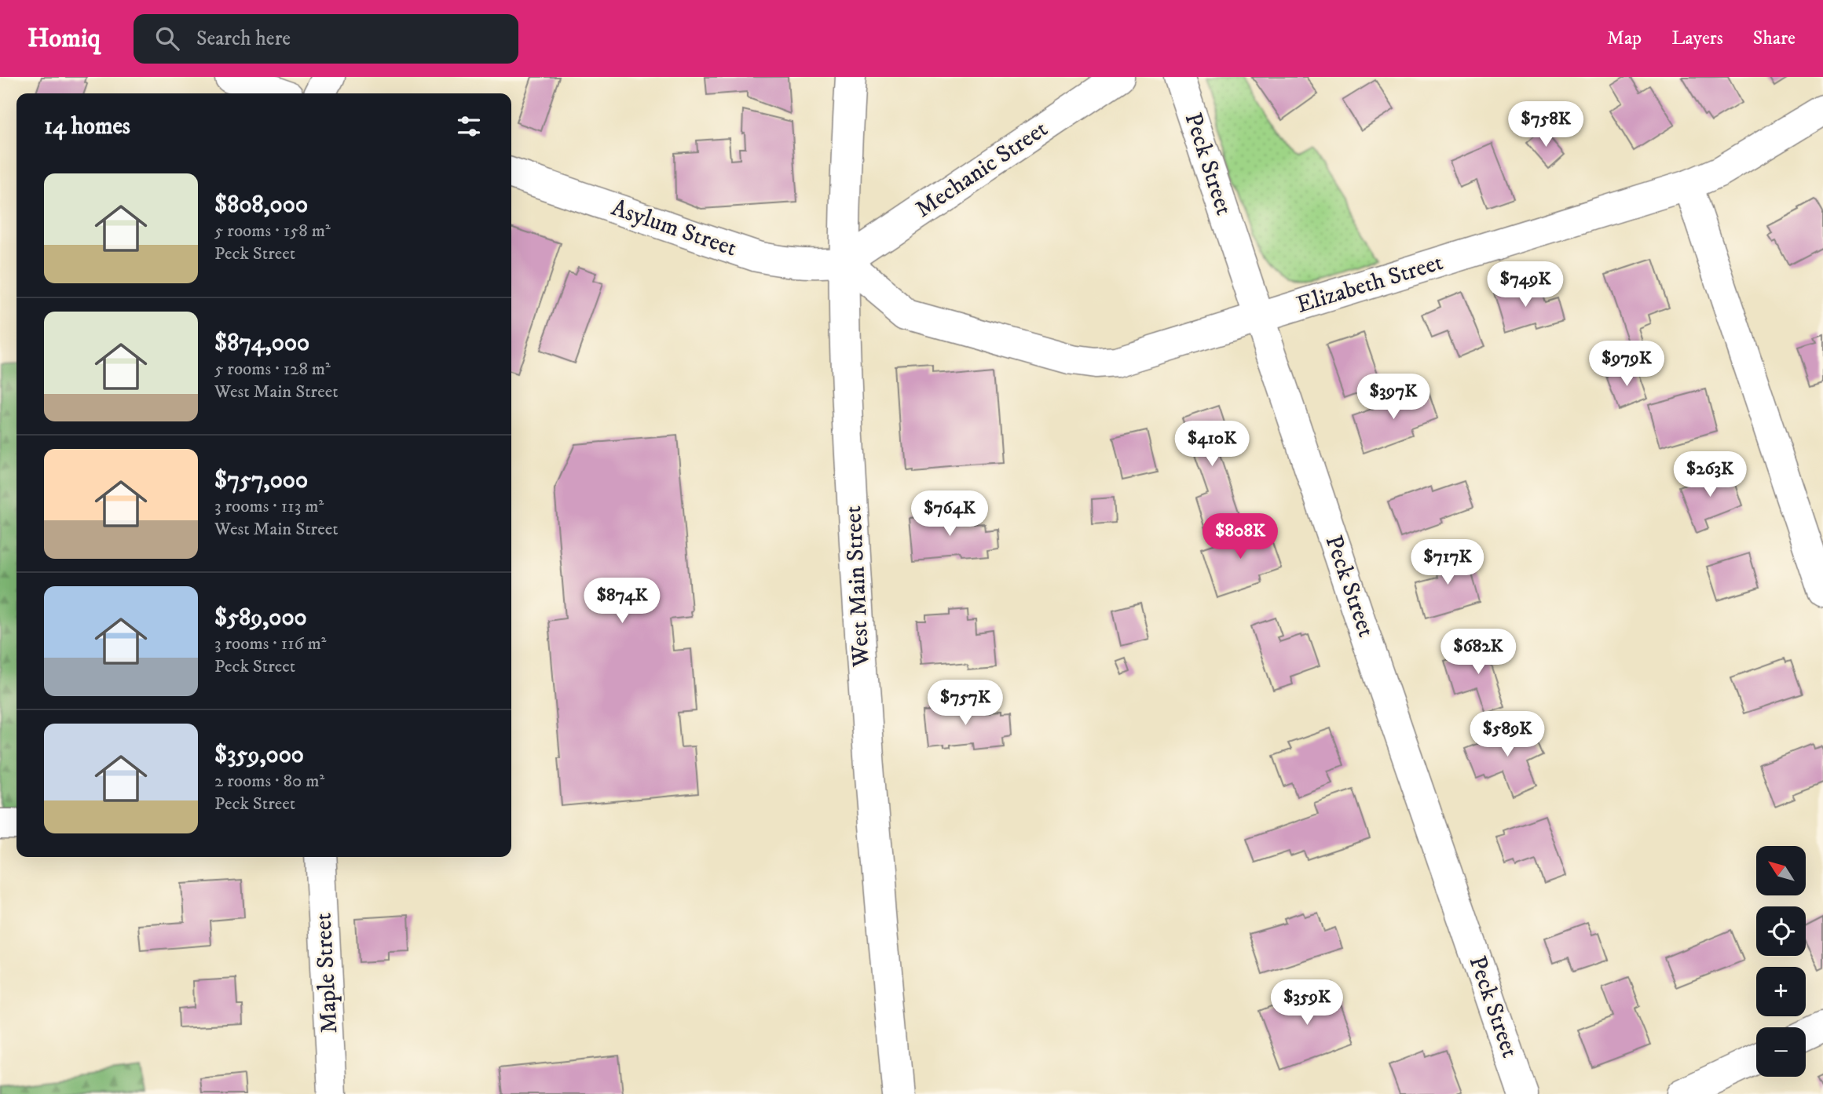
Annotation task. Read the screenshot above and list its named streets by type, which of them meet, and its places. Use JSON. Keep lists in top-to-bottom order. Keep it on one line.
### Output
{"streets":{"street":["Peck Street","Mechanic Street","Asylum Street","Elizabeth Street","West Main Street","Maple Street"]},"crossings":[["Peck Street","Elizabeth Street"],["Mechanic Street","Asylum Street"],["Mechanic Street","Elizabeth Street"],["Mechanic Street","West Main Street"],["Asylum Street","Elizabeth Street"],["Asylum Street","West Main Street"],["Elizabeth Street","West Main Street"]],"north":"top left","page":{"header":"Homiq","search":"Search here","nav":["Map","Layers","Share"],"heading":"14 homes","price":["$758K","$749K","$979K","$397K","$410K","$263K","$764K","$808K","$717K","$874K","$682K","$757K","$589K","$359K"],"list":[{"name":"$808,000","note":"5 rooms · 158 m² · Peck Street"},{"name":"$874,000","note":"5 rooms · 128 m² · West Main Street"},{"name":"$757,000","note":"3 rooms · 113 m² · West Main Street"},{"name":"$589,000","note":"3 rooms · 116 m² · Peck Street"},{"name":"$359,000","note":"2 rooms · 80 m² · Peck Street"}],"map_buttons":["+","−"]}}
